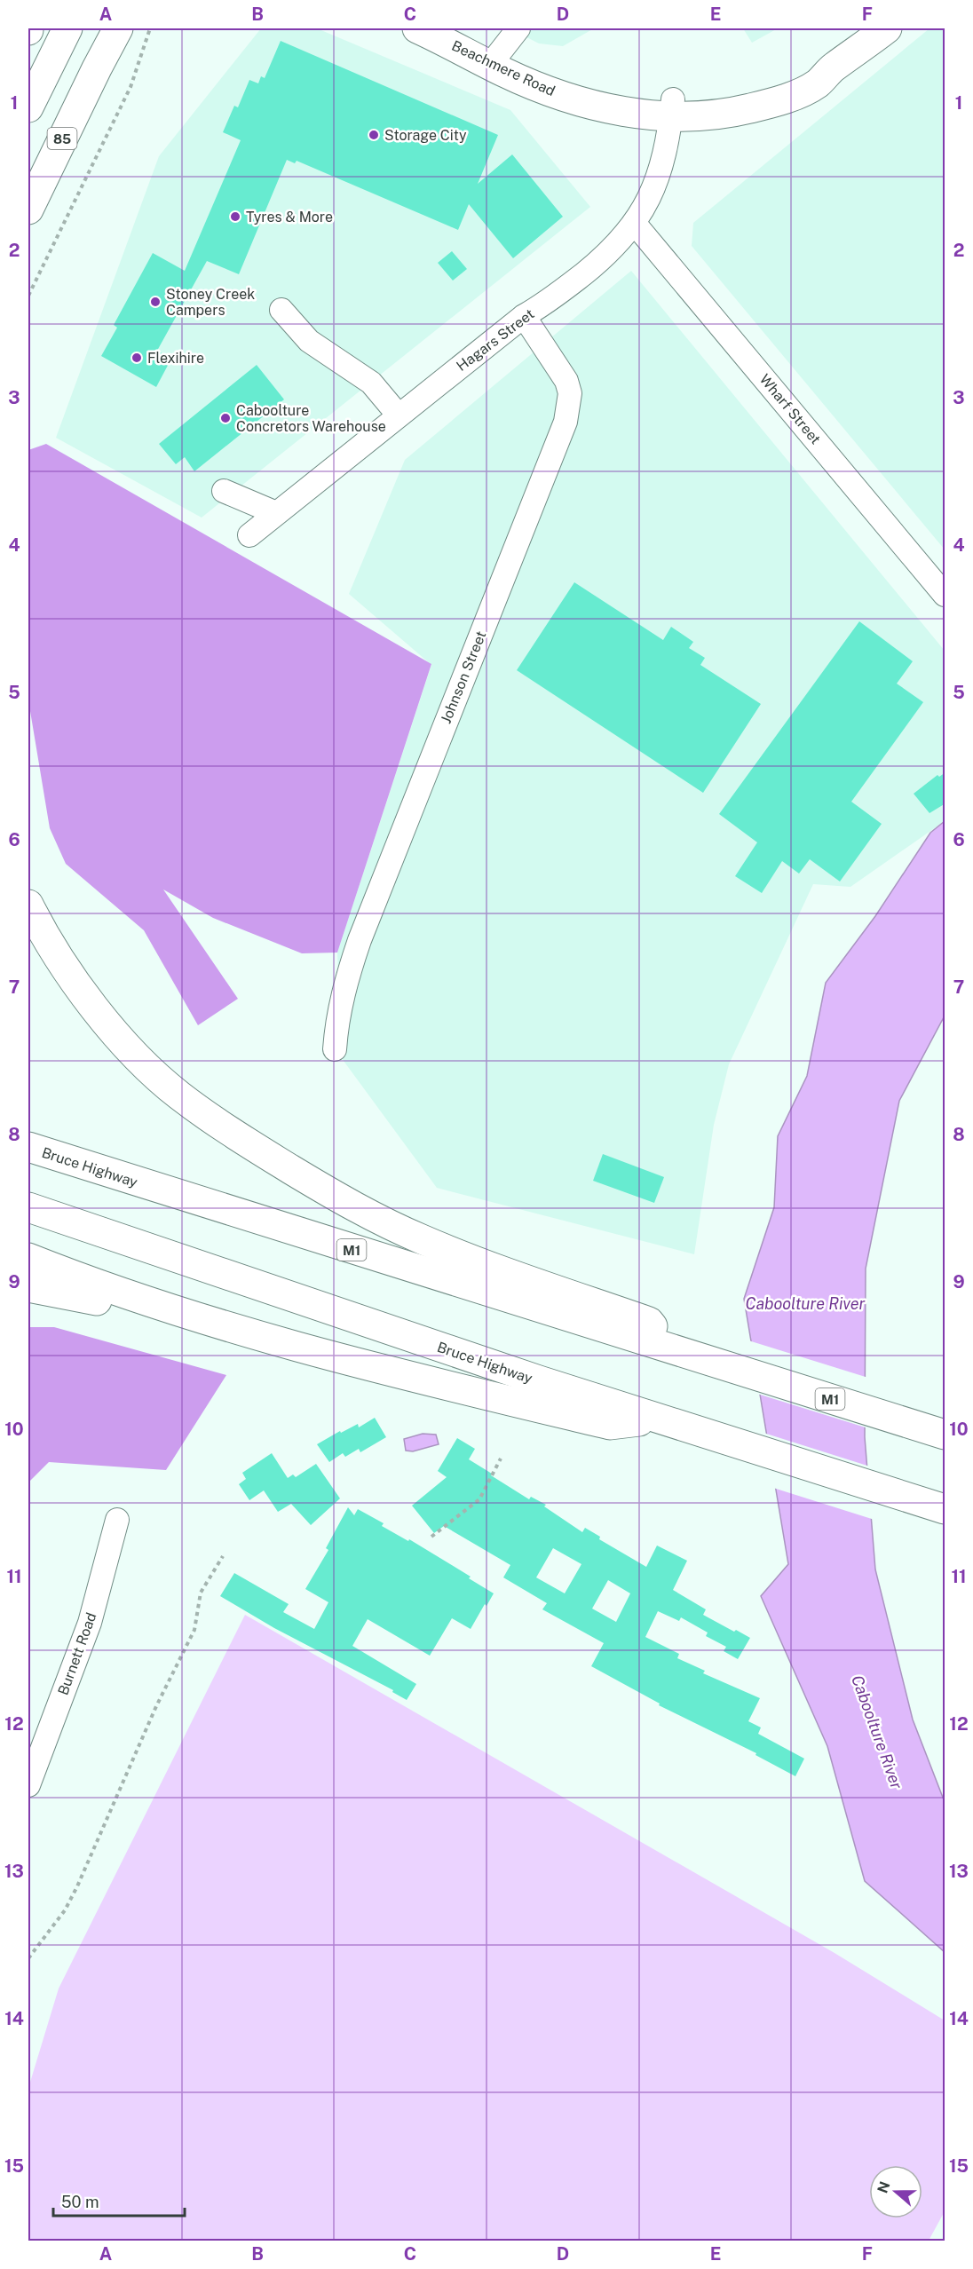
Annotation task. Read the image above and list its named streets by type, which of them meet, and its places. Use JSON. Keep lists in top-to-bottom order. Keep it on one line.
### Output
{"streets":{"main road":["Beachmere Road","85","Bruce Highway","M1"],"street":["Hagars Street","Wharf Street","Johnson Street","Burnett Road"]},"crossings":[["Beachmere Road","Hagars Street"],["Hagars Street","Wharf Street"],["Hagars Street","Johnson Street"]],"water":["Caboolture River"],"places":["Storage City","Tyres & More","Stoney Creek Campers","Flexihire","Caboolture Concretors Warehouse"],"scale_bar":"50 m","north":"left","grid":{"columns":["A","B","C","D","E","F"],"rows":["1","2","3","4","5","6","7","8","9","10","11","12","13","14","15"]}}
